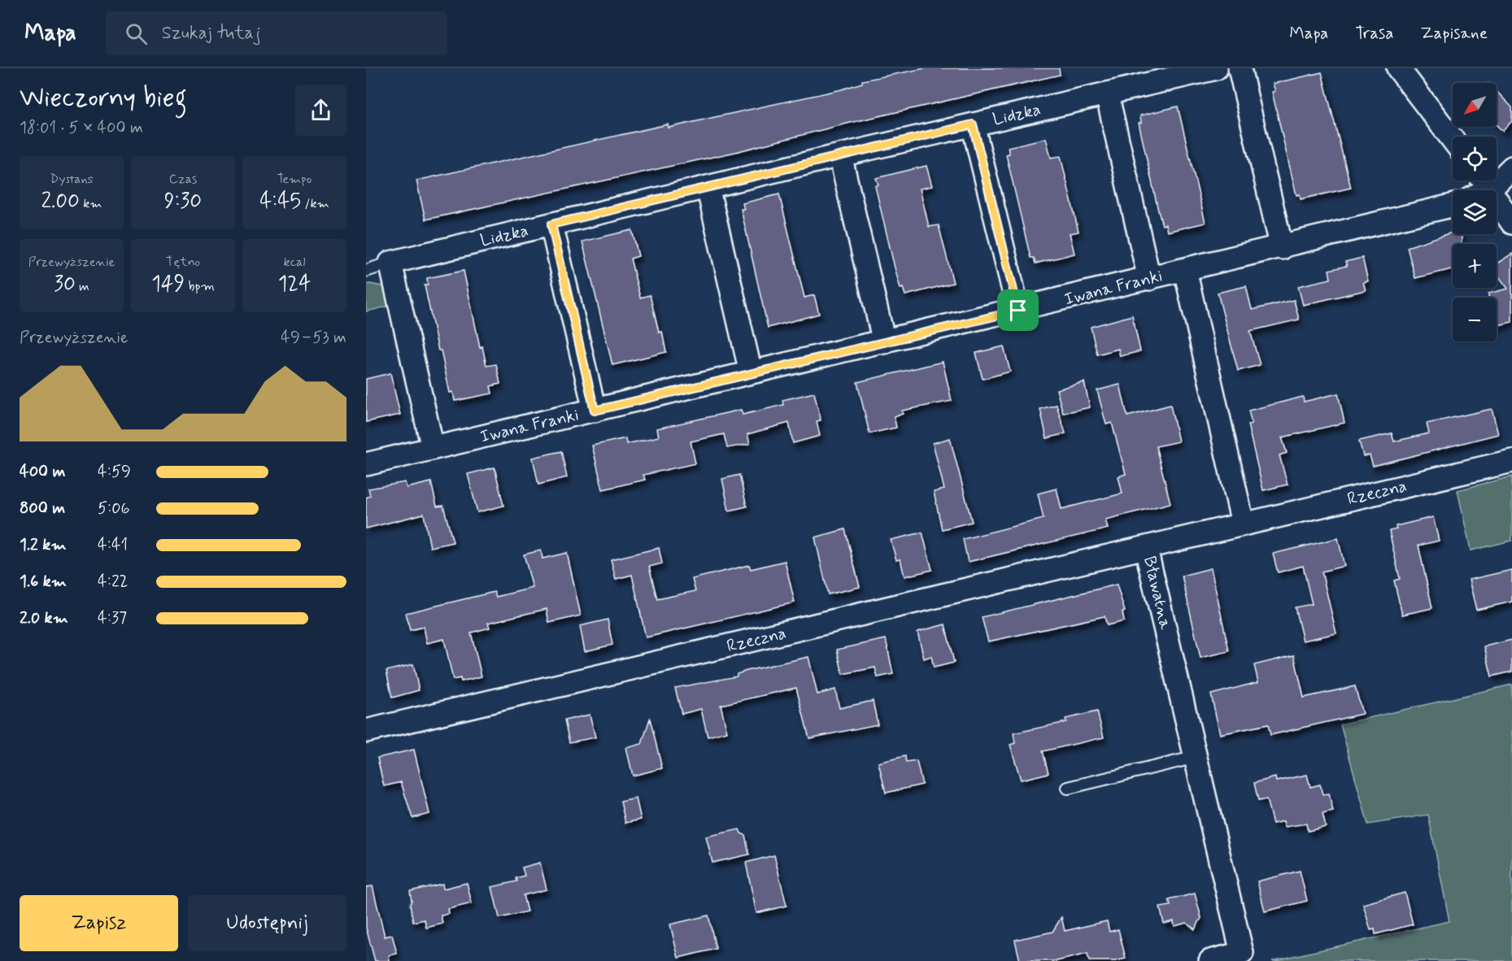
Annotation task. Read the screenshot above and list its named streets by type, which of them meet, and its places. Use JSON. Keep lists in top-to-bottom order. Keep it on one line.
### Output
{"streets":{"street":["Lidzka","Iwana Franki","Rzeczna","Bławatna"]},"crossings":[["Rzeczna","Bławatna"]],"north":"bottom left","page":{"header":"Mapa","search":"Szukaj tutaj","nav":["Mapa","Trasa","Zapisane"],"heading":["Wieczorny bieg","18:01 · 5 × 400 m"],"map_buttons":["+","−"],"stats":[["Dystans","2.00 km"],["Czas","9:30"],["Tempo","4:45 /km"],["Przewyższenie","30 m"],["Tętno","149 bpm"],["kcal","124"]],"chart":["Przewyższenie","49–53 m"],"list":[{"name":"400 m","note":"4:59"},{"name":"800 m","note":"5:06"},{"name":"1.2 km","note":"4:41"},{"name":"1.6 km","note":"4:22"},{"name":"2.0 km","note":"4:37"}],"buttons":["Zapisz","Udostępnij"]}}
